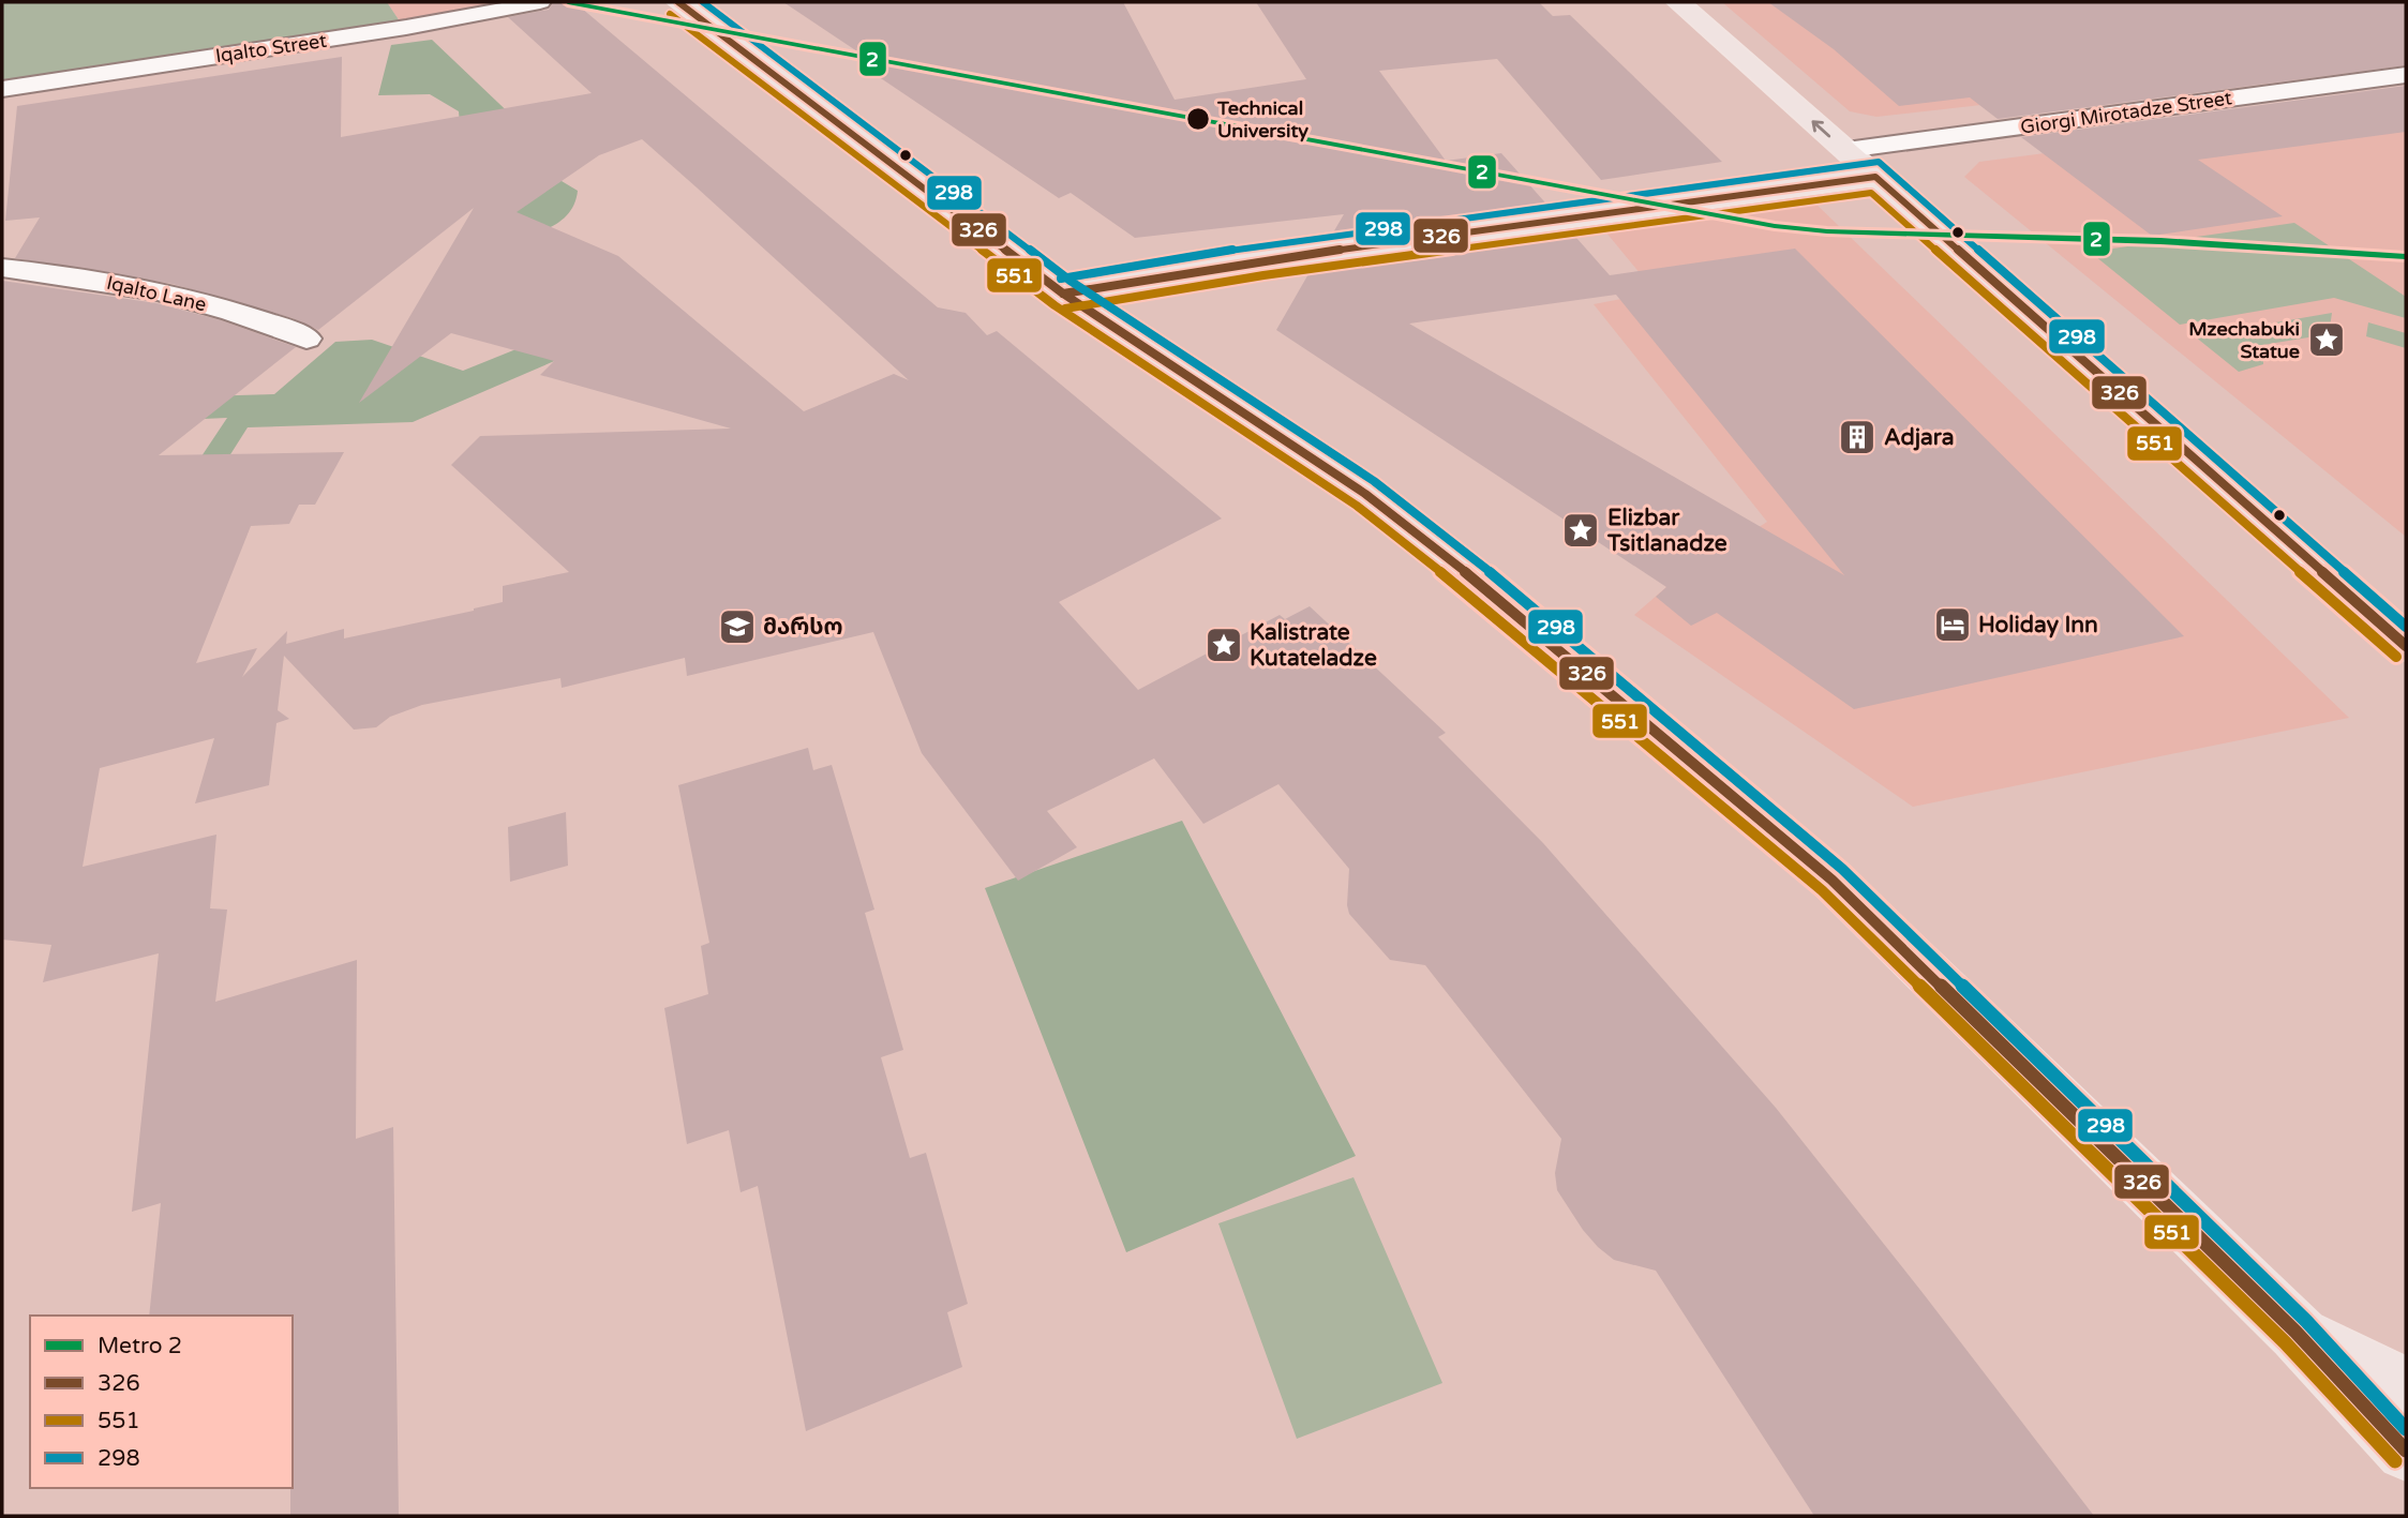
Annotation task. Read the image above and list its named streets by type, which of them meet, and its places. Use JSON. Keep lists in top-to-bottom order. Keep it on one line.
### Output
{"streets":{"street":["Iqalto Street","Giorgi Mirotadze Street","Iqalto Lane"]},"places":{"other":["Technical University"],"place":["Mzechabuki Statue","Elizbar Tsitlanadze","Kalistrate Kutateladze"],"building":["Adjara"],"hotel":["Holiday Inn"],"school or university":["მარსო"]},"lines":["metro line 2","transit line 326","transit line 298","transit line 551"],"legend":["Metro 2","326","551","298"]}
